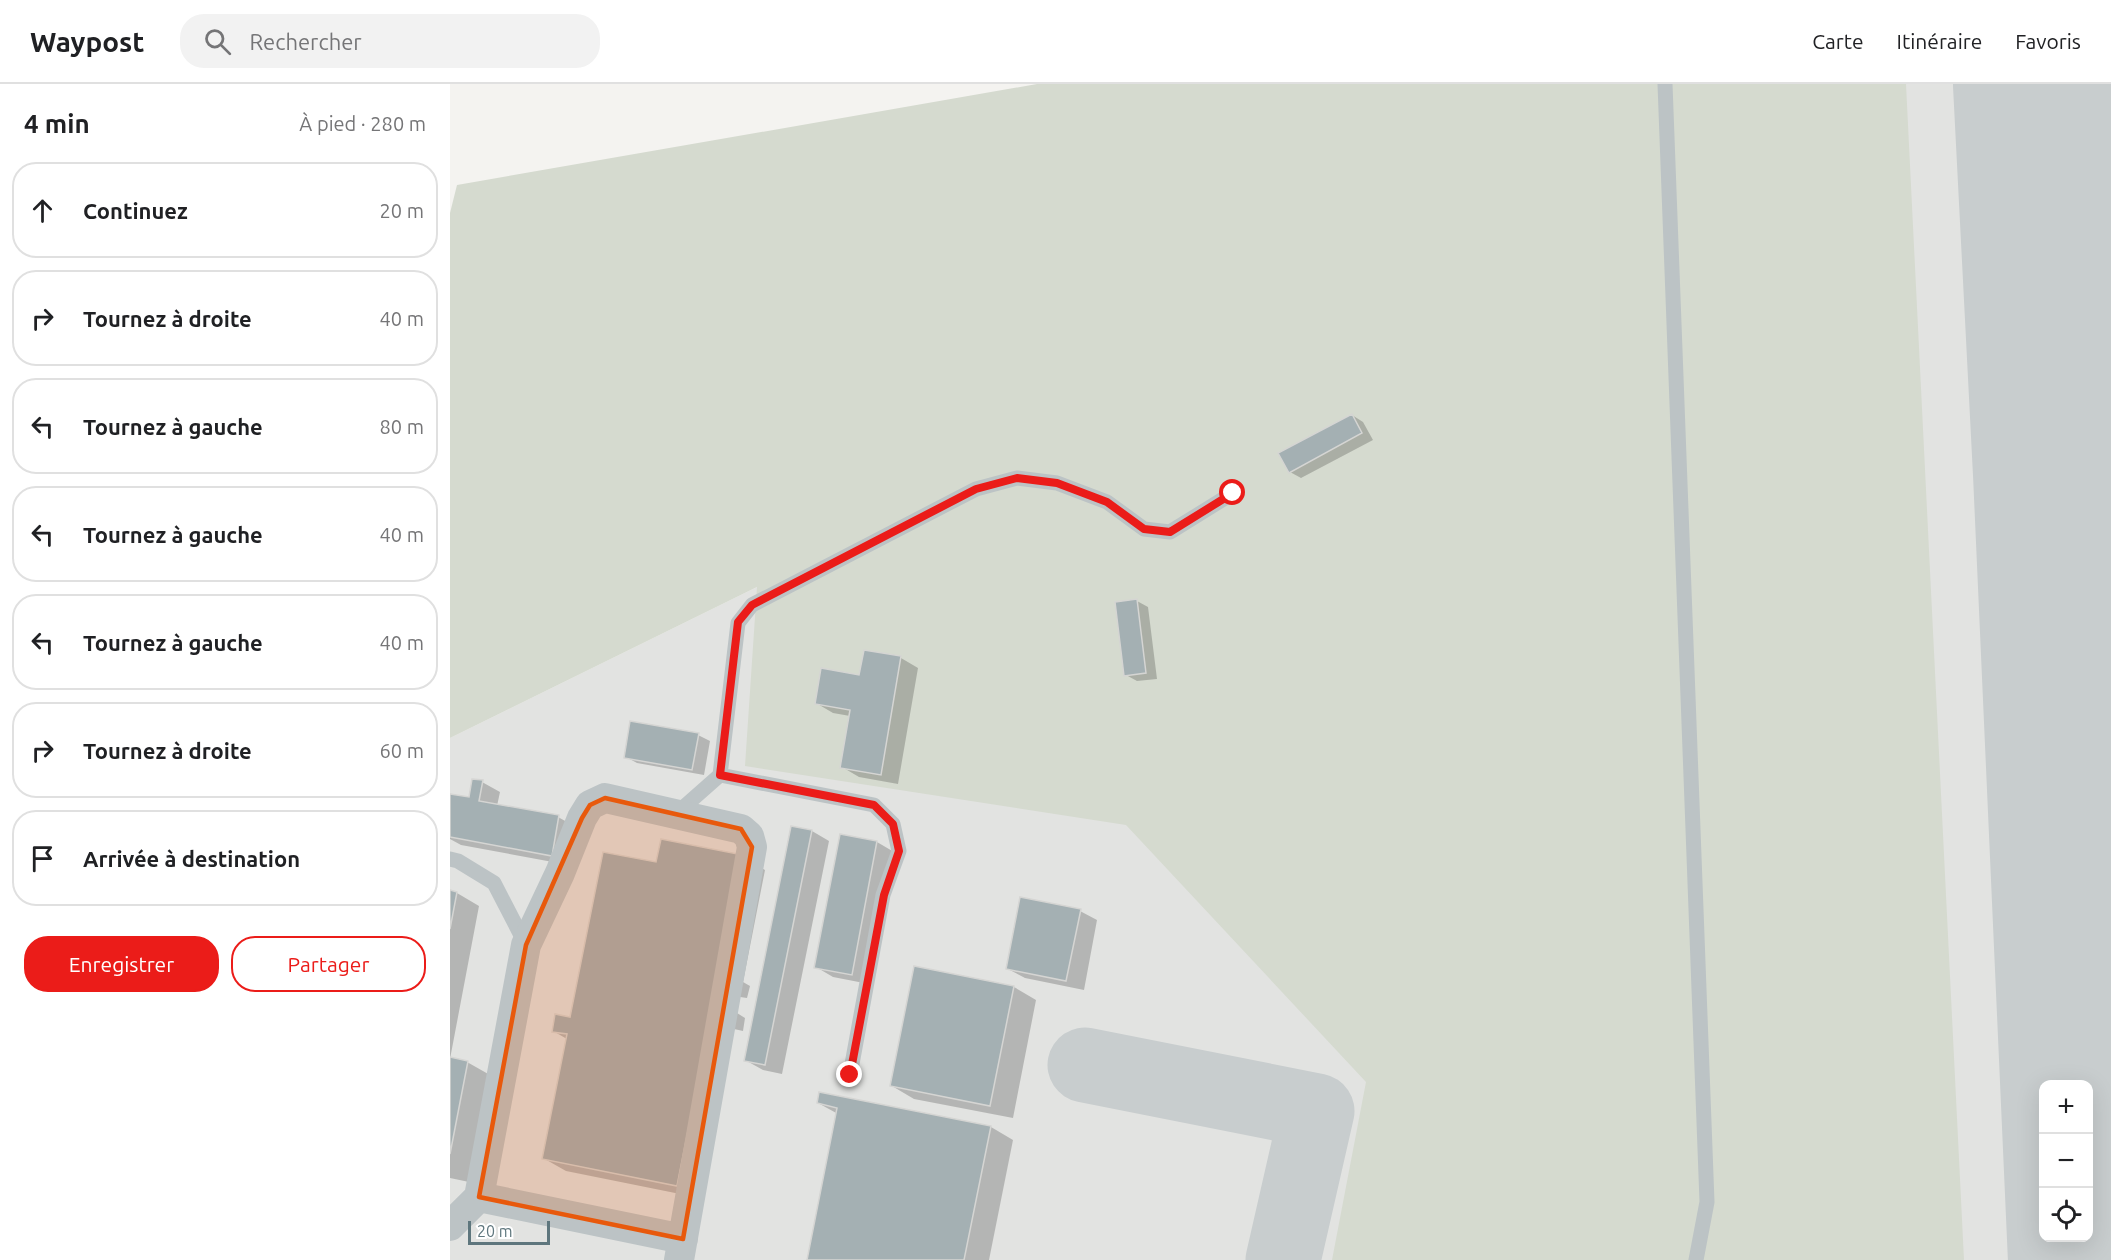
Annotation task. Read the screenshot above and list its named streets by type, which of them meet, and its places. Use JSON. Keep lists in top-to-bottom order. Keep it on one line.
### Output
{"scale_bar":"20 m","page":{"header":"Waypost","search":"Rechercher","nav":["Carte","Itinéraire","Favoris"],"heading":["4 min","À pied · 280 m"],"list":[["Continuez","20 m"],["Tournez à droite","40 m"],["Tournez à gauche","80 m"],["Tournez à gauche","40 m"],["Tournez à gauche","40 m"],["Tournez à droite","60 m"],"Arrivée à destination"],"buttons":["Enregistrer","Partager"],"map_buttons":["+","−"],"scale":"20 m"}}
